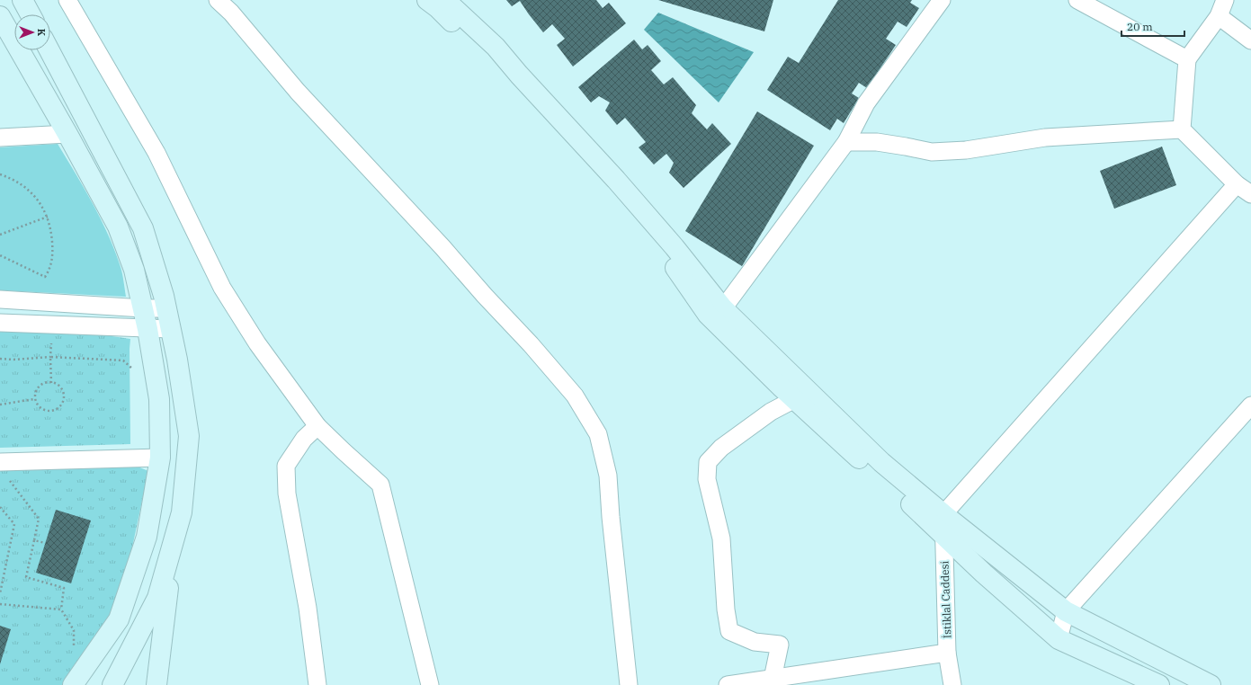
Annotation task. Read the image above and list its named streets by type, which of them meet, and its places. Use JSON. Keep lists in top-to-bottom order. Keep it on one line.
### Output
{"streets":{"street":["İstiklal Caddesi"]},"scale_bar":"20 m","north":"right"}
